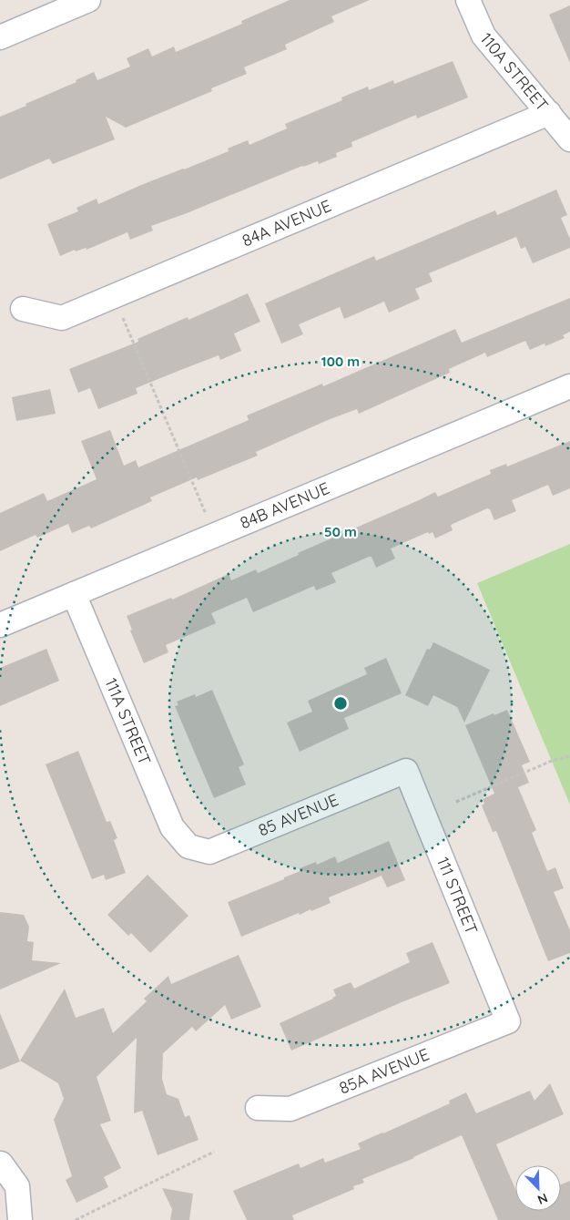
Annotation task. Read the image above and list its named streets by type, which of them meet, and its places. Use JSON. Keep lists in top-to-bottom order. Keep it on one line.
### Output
{"streets":{"street":["110A STREET","84A AVENUE","84B AVENUE","111A STREET","85 AVENUE","111 STREET","85A AVENUE"]},"crossings":[["110A STREET","84A AVENUE"],["84B AVENUE","111A STREET"],["111A STREET","85 AVENUE"],["85 AVENUE","111 STREET"],["111 STREET","85A AVENUE"]],"north":"bottom right","rings":["100 m","50 m"]}
